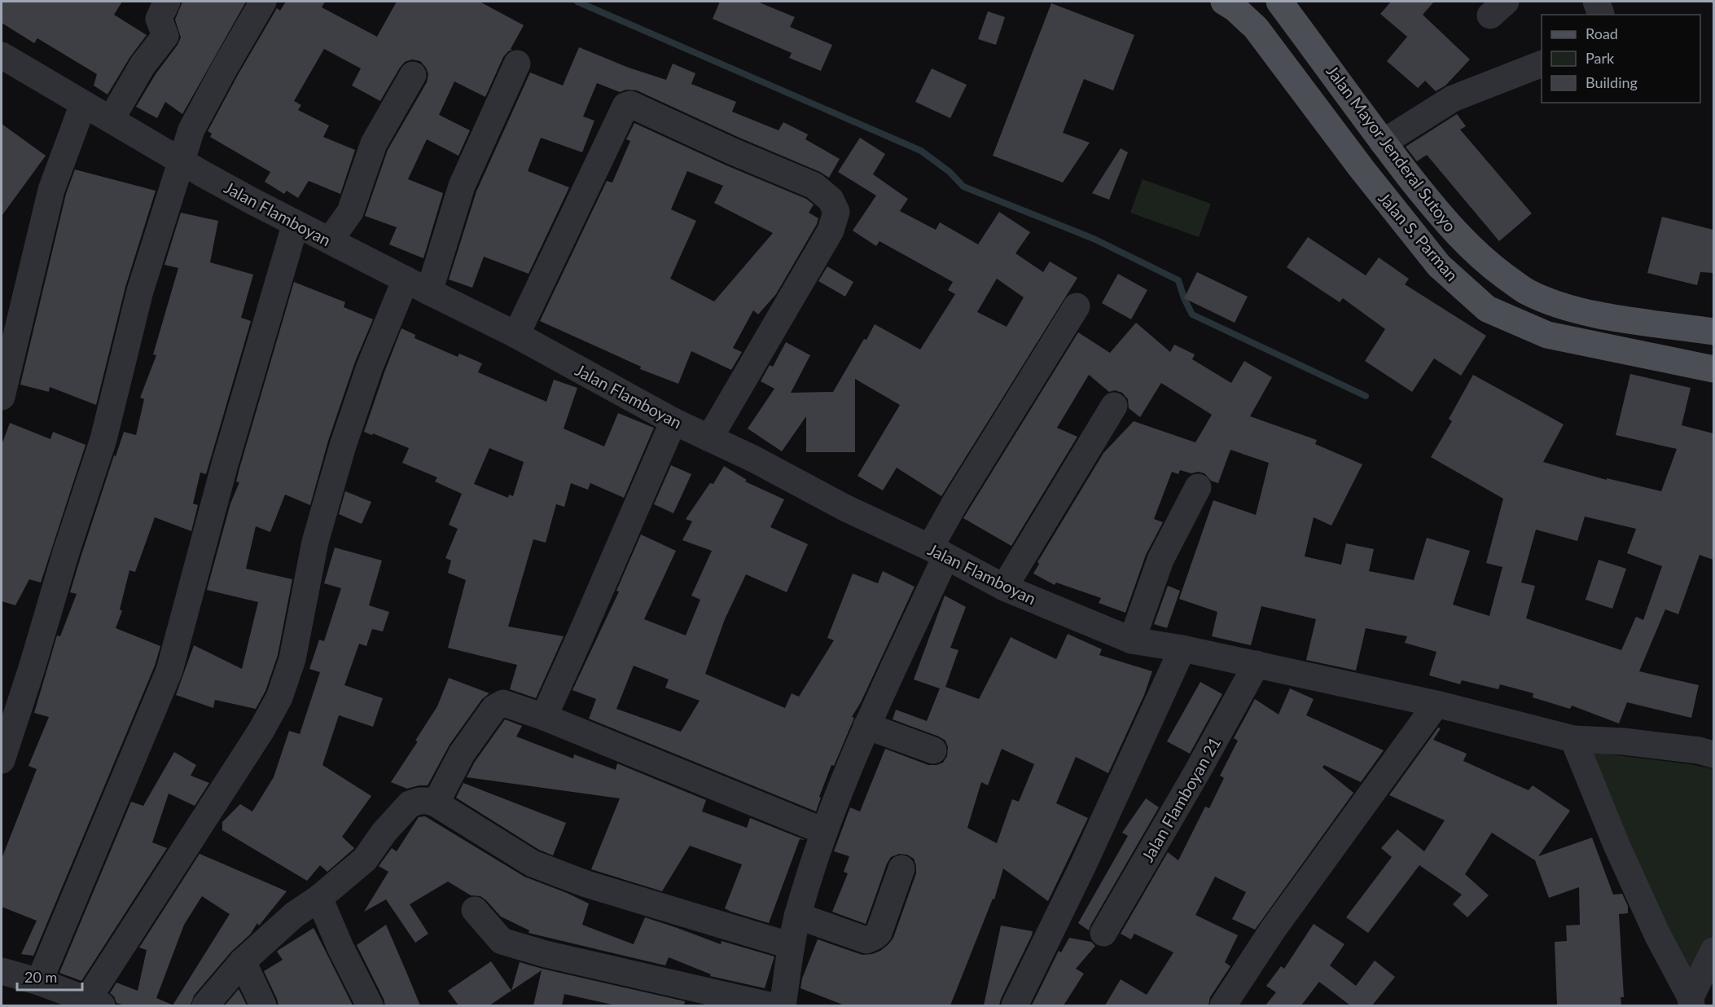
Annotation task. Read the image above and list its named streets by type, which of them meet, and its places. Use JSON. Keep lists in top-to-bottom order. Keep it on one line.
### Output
{"streets":{"main road":["Jalan Mayor Jenderal Sutoyo","Jalan S. Parman"],"street":["Jalan Flamboyan","Jalan Flamboyan 21"]},"crossings":[["Jalan Flamboyan","Jalan Flamboyan 21"]],"legend":["Road","Park","Building"],"scale_bar":"20 m"}
